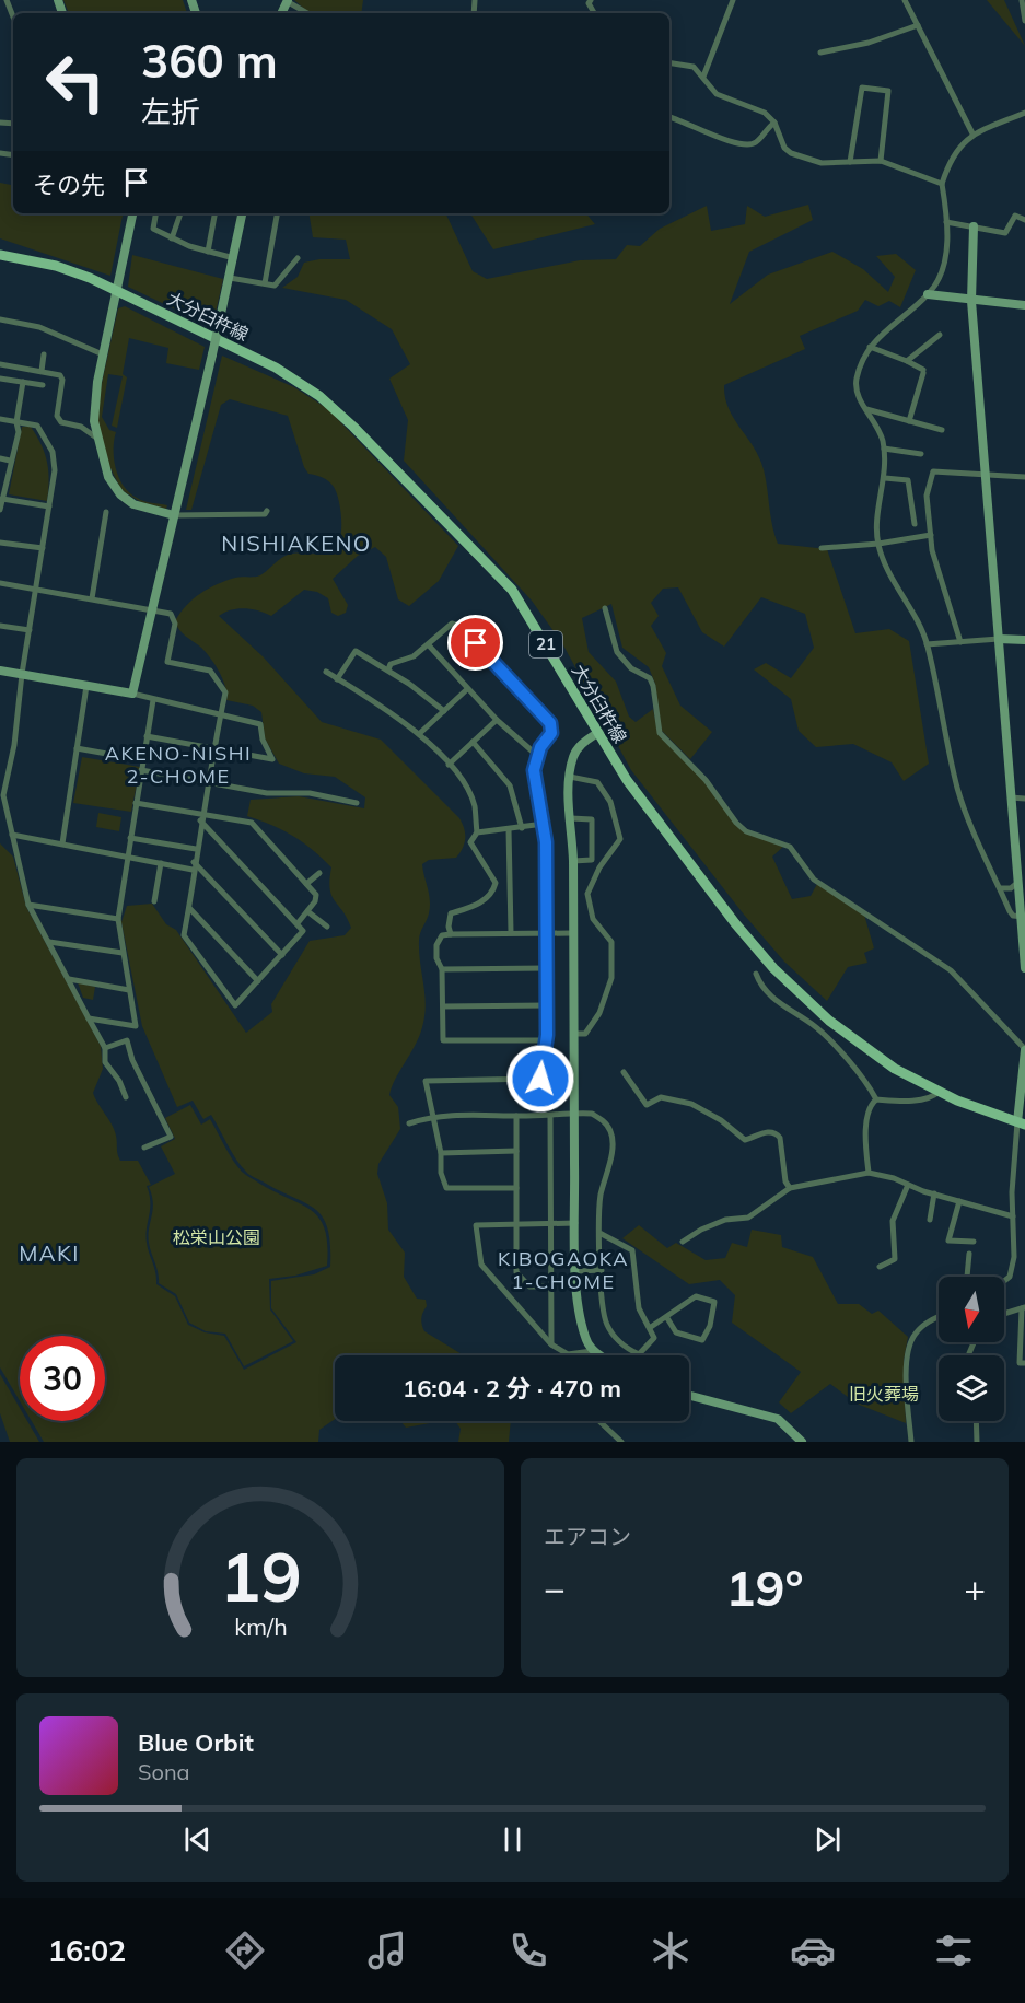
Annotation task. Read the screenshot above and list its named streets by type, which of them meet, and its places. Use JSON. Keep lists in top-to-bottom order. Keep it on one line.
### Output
{"streets":{"main road":["大分臼杵線","21"]},"districts":["NISHIAKENO","AKENO-NISHI 2-CHOME","MAKI","KIBOGAOKA 1-CHOME"],"parks":["松栄山公園","旧火葬場"],"north":"bottom","page":{"turn":["360 m","左折"],"then":"その先","limit":"30","trip":"16:04 · 2 分 · 470 m","tile":"エアコン","heat":["−","19°","+"],"song":["Blue Orbit","Sona"],"tabs":"16:02","gauge":["19","km/h"]}}
